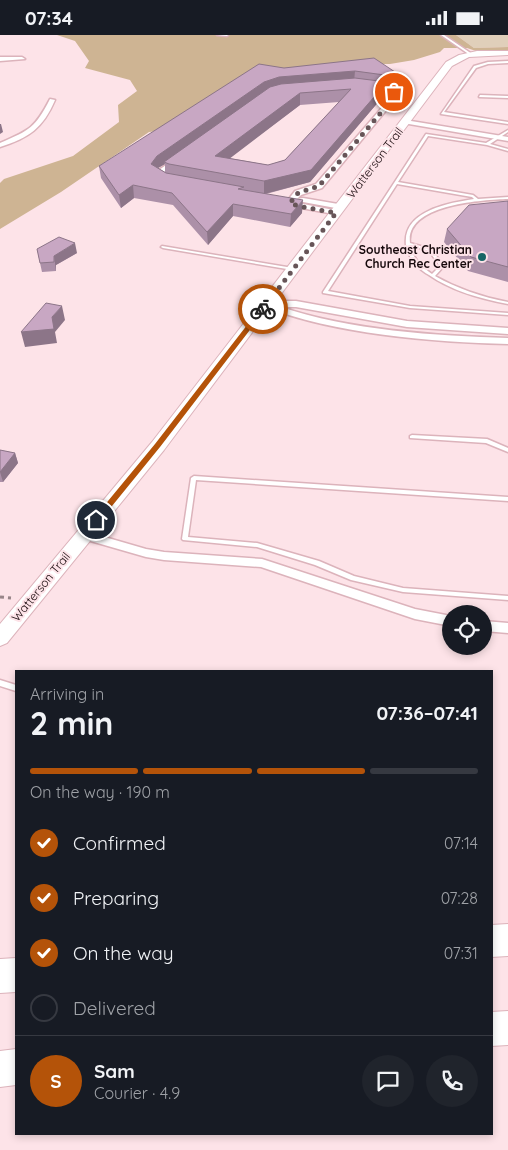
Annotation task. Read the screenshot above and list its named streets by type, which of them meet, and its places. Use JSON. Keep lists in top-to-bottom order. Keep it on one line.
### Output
{"streets":{"main road":["Watterson Trail"]},"places":["Southeast Christian Church Rec Center"],"page":{"status":"07:34","heading":["2 min","Arriving in","07:36–07:41"],"panel":["Sam","Courier · 4.9"],"bar":"On the way · 190 m","list":[["Confirmed","07:14"],["Preparing","07:28"],["On the way","07:31"],"Delivered"],"round":"S"}}
